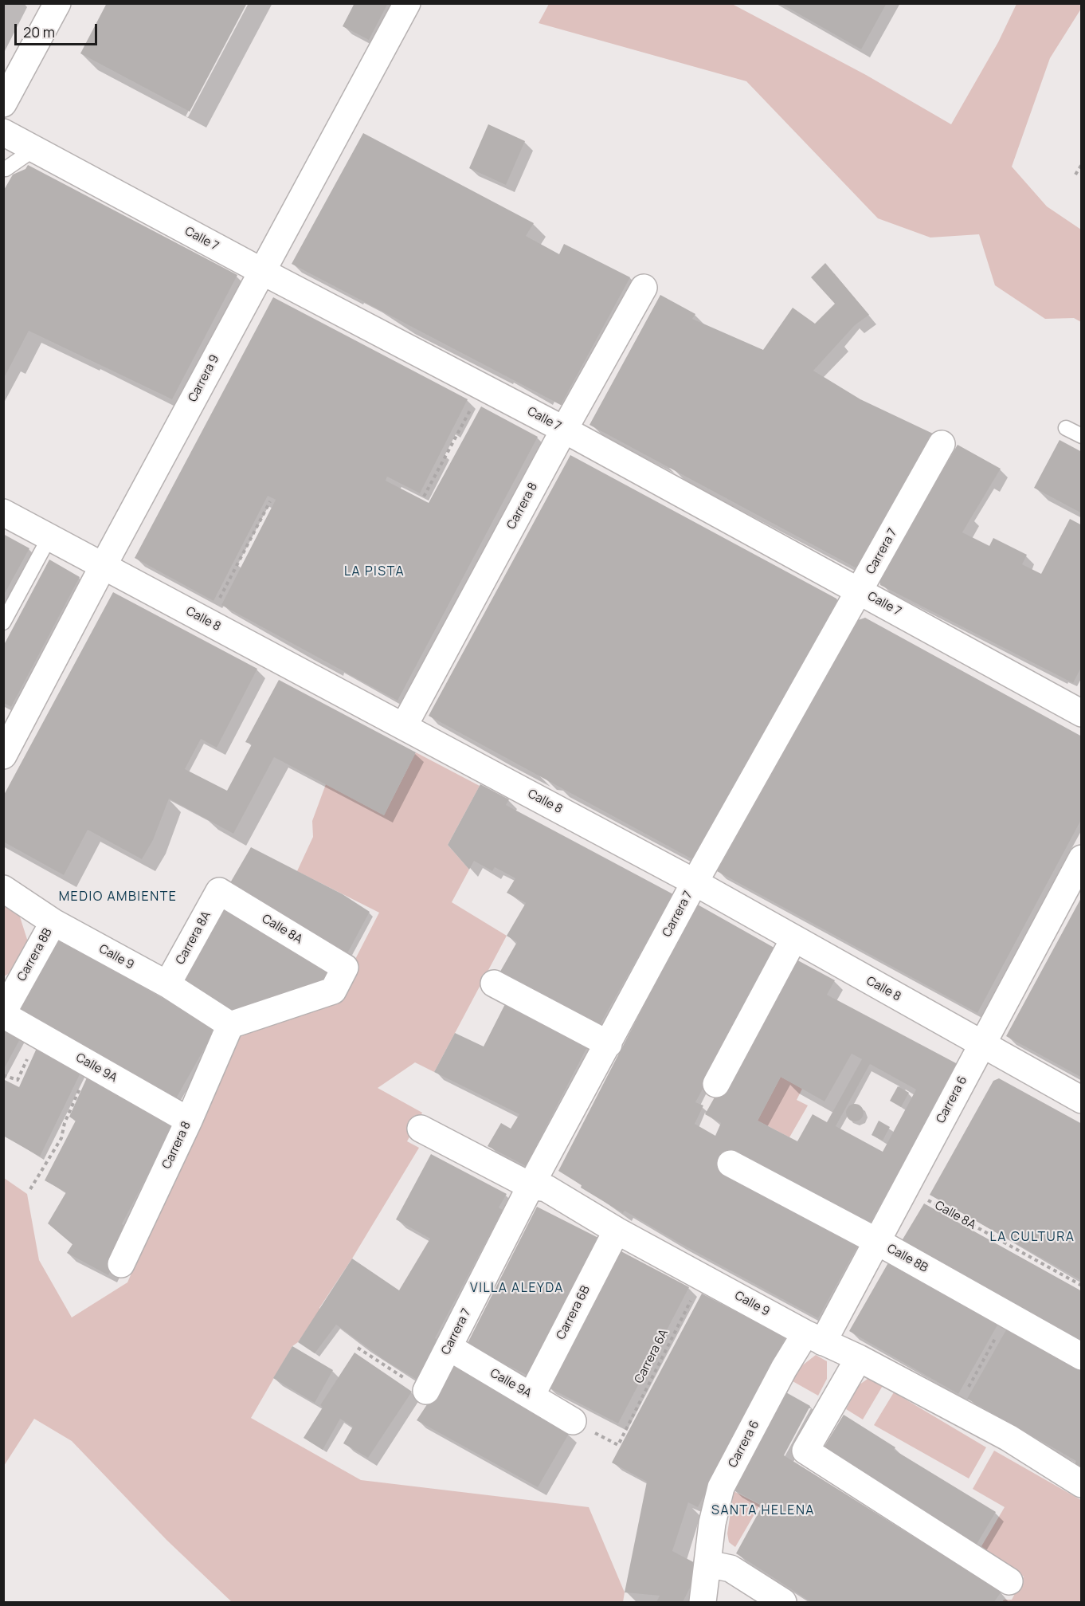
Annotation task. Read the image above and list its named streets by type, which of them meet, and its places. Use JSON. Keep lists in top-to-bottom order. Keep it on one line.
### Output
{"streets":{"street":["Calle 7","Carrera 9","Carrera 8","Carrera 7","Calle 8","Calle 8A","Carrera 8A","Carrera 8B","Calle 9","Calle 9A","Carrera 6","Calle 8B","Carrera 6B"],"path":["Carrera 6A"]},"crossings":[["Calle 7","Carrera 9"],["Calle 7","Carrera 8"],["Calle 7","Carrera 7"],["Carrera 9","Calle 8"],["Carrera 8","Calle 8"],["Carrera 8","Calle 8A"],["Carrera 8","Calle 9"],["Carrera 8","Calle 9A"],["Carrera 7","Calle 8"],["Carrera 7","Calle 9"],["Carrera 7","Calle 9A"],["Calle 8","Carrera 6"],["Calle 8A","Carrera 8A"],["Calle 8A","Calle 9"],["Calle 8A","Carrera 6"],["Carrera 8A","Calle 9"],["Carrera 8B","Calle 9"],["Carrera 8B","Calle 9A"],["Calle 9","Carrera 6"],["Calle 9","Carrera 6B"],["Calle 9","Carrera 6A"],["Calle 9A","Carrera 6B"],["Carrera 6","Calle 8B"]],"districts":["LA PISTA","MEDIO AMBIENTE","LA CULTURA","VILLA ALEYDA","SANTA HELENA"],"scale_bar":"20 m"}
